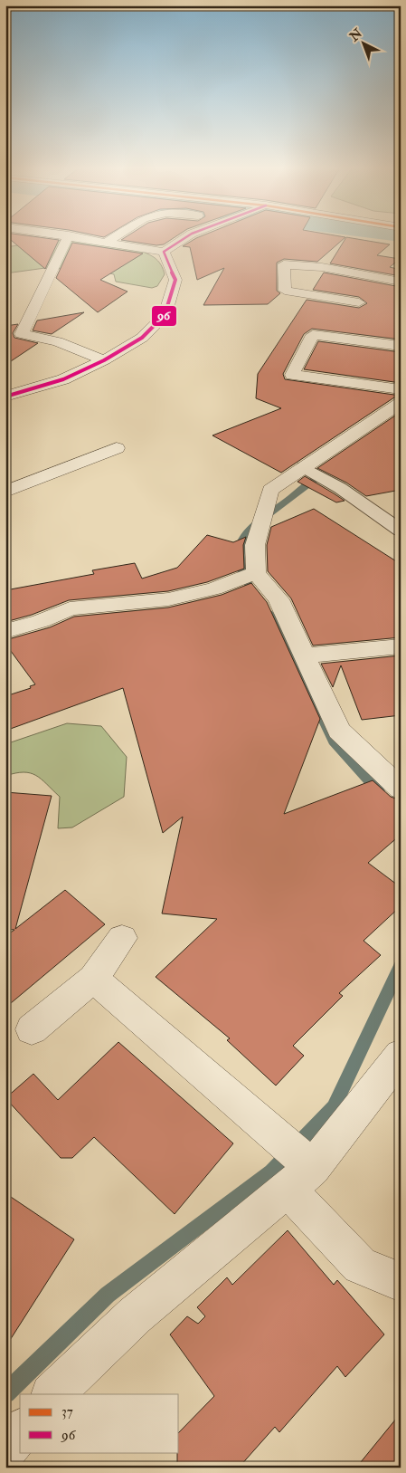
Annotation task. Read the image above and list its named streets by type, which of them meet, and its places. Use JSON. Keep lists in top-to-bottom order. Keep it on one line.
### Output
{"lines":["transit line 96"],"legend":["37","96"],"north":"top left"}
